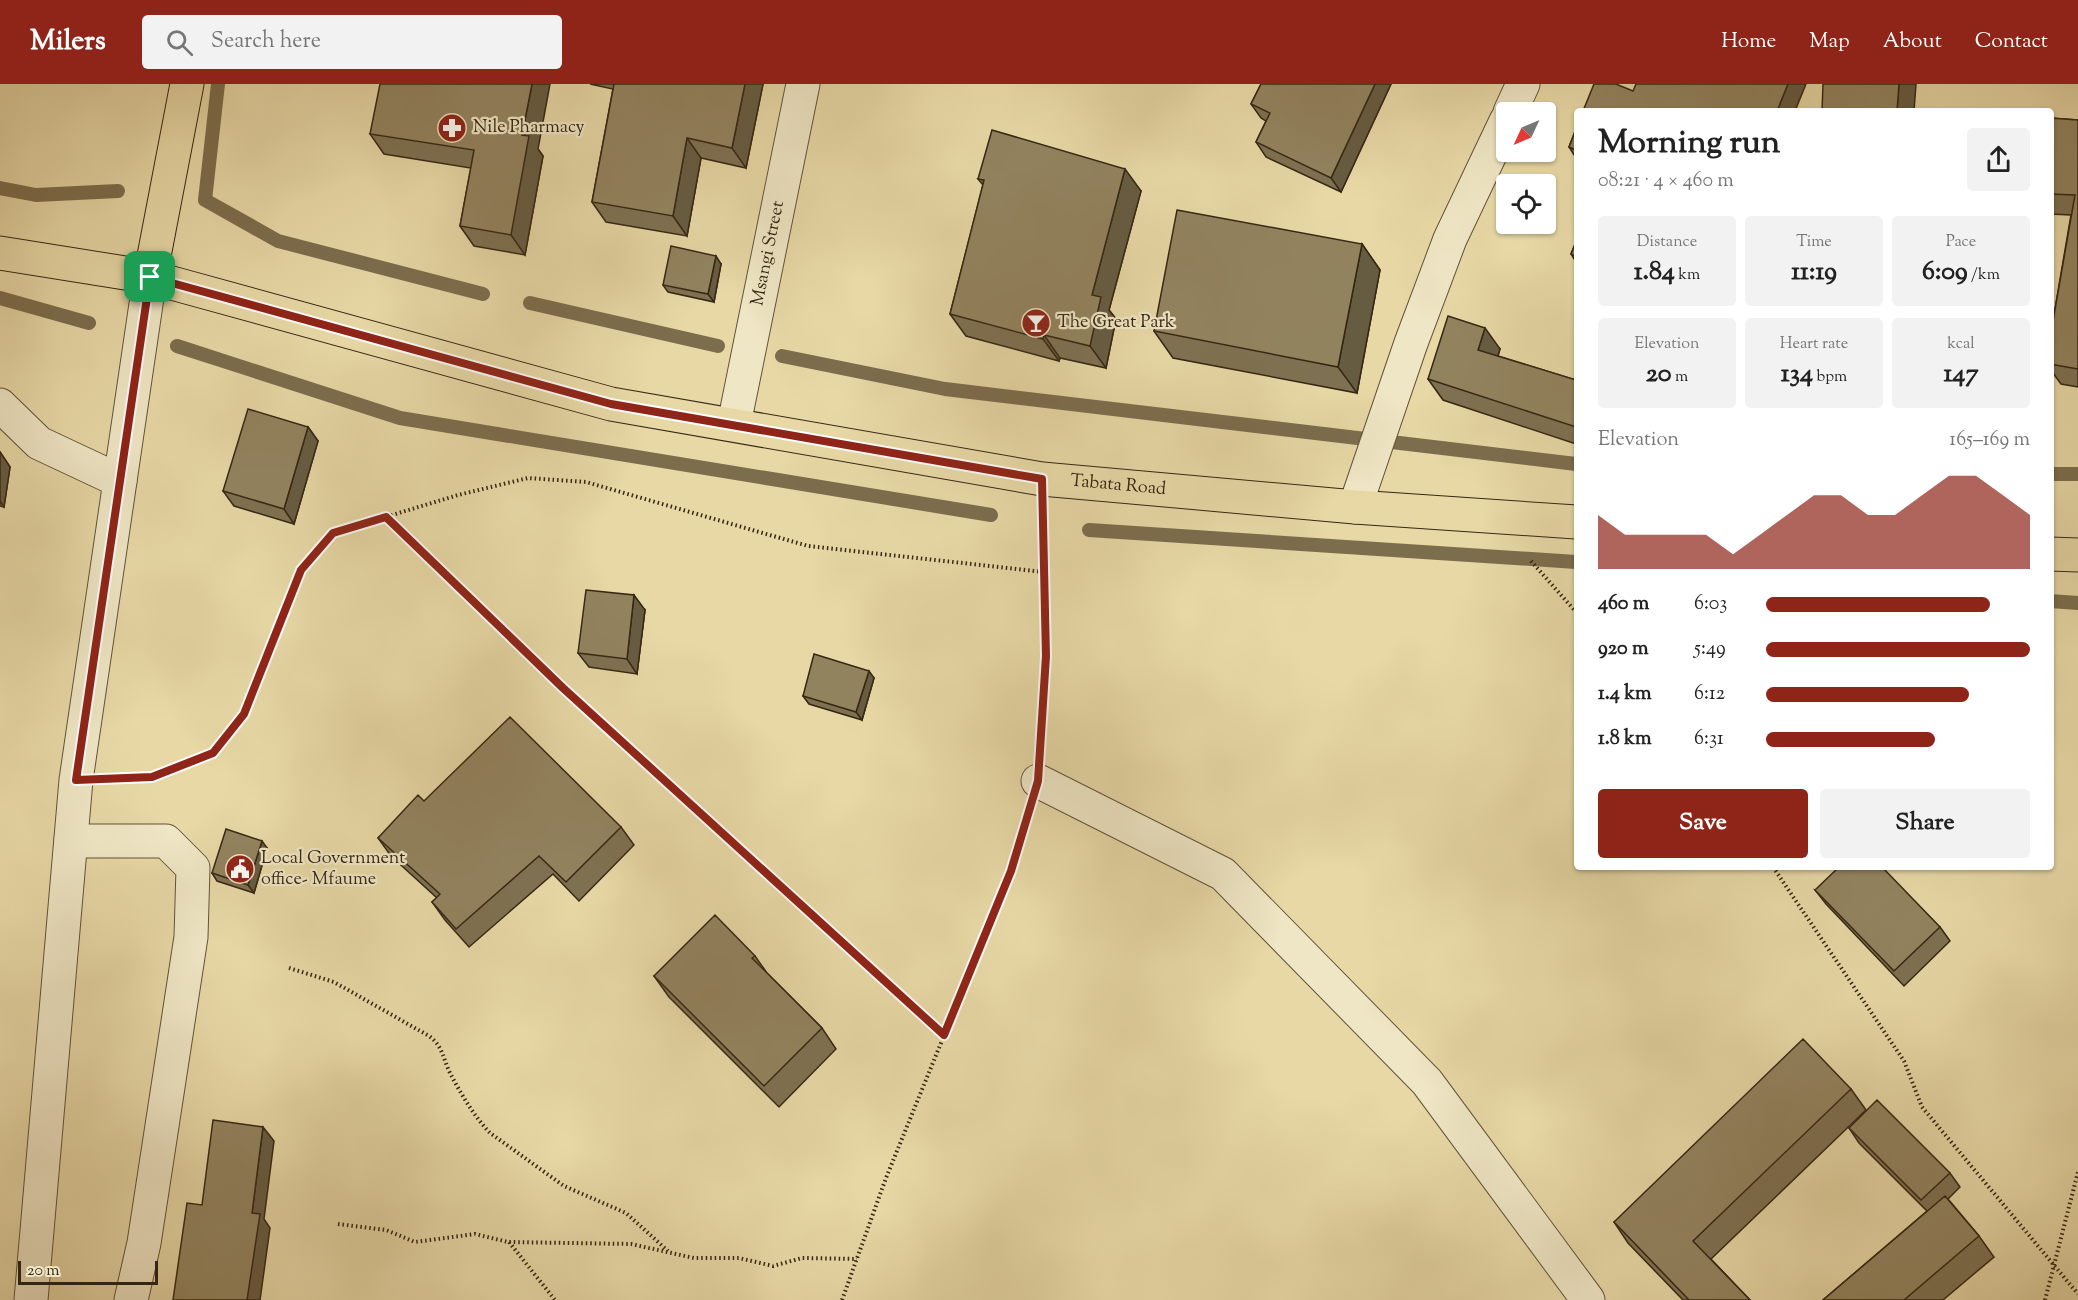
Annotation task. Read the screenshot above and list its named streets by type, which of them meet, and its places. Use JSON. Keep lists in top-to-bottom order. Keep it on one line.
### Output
{"streets":{"main road":["Tabata Road"],"street":["Msangi Street"]},"crossings":[["Msangi Street","Tabata Road"]],"places":{"pharmacy":["Nile Pharmacy"],"bar":["The Great Park"],"public building":["Local Government office- Mfaume"]},"scale_bar":"20 m","north":"bottom left","page":{"header":"Milers","search":"Search here","nav":["Home","Map","About","Contact"],"heading":["Morning run","08:21 · 4 × 460 m"],"stats":[["Distance","1.84 km"],["Time","11:19"],["Pace","6:09 /km"],["Elevation","20 m"],["Heart rate","134 bpm"],["kcal","147"]],"chart":["Elevation","165–169 m"],"list":[{"name":"460 m","note":"6:03"},{"name":"920 m","note":"5:49"},{"name":"1.4 km","note":"6:12"},{"name":"1.8 km","note":"6:31"}],"buttons":["Save","Share"],"scale":"20 m"}}
